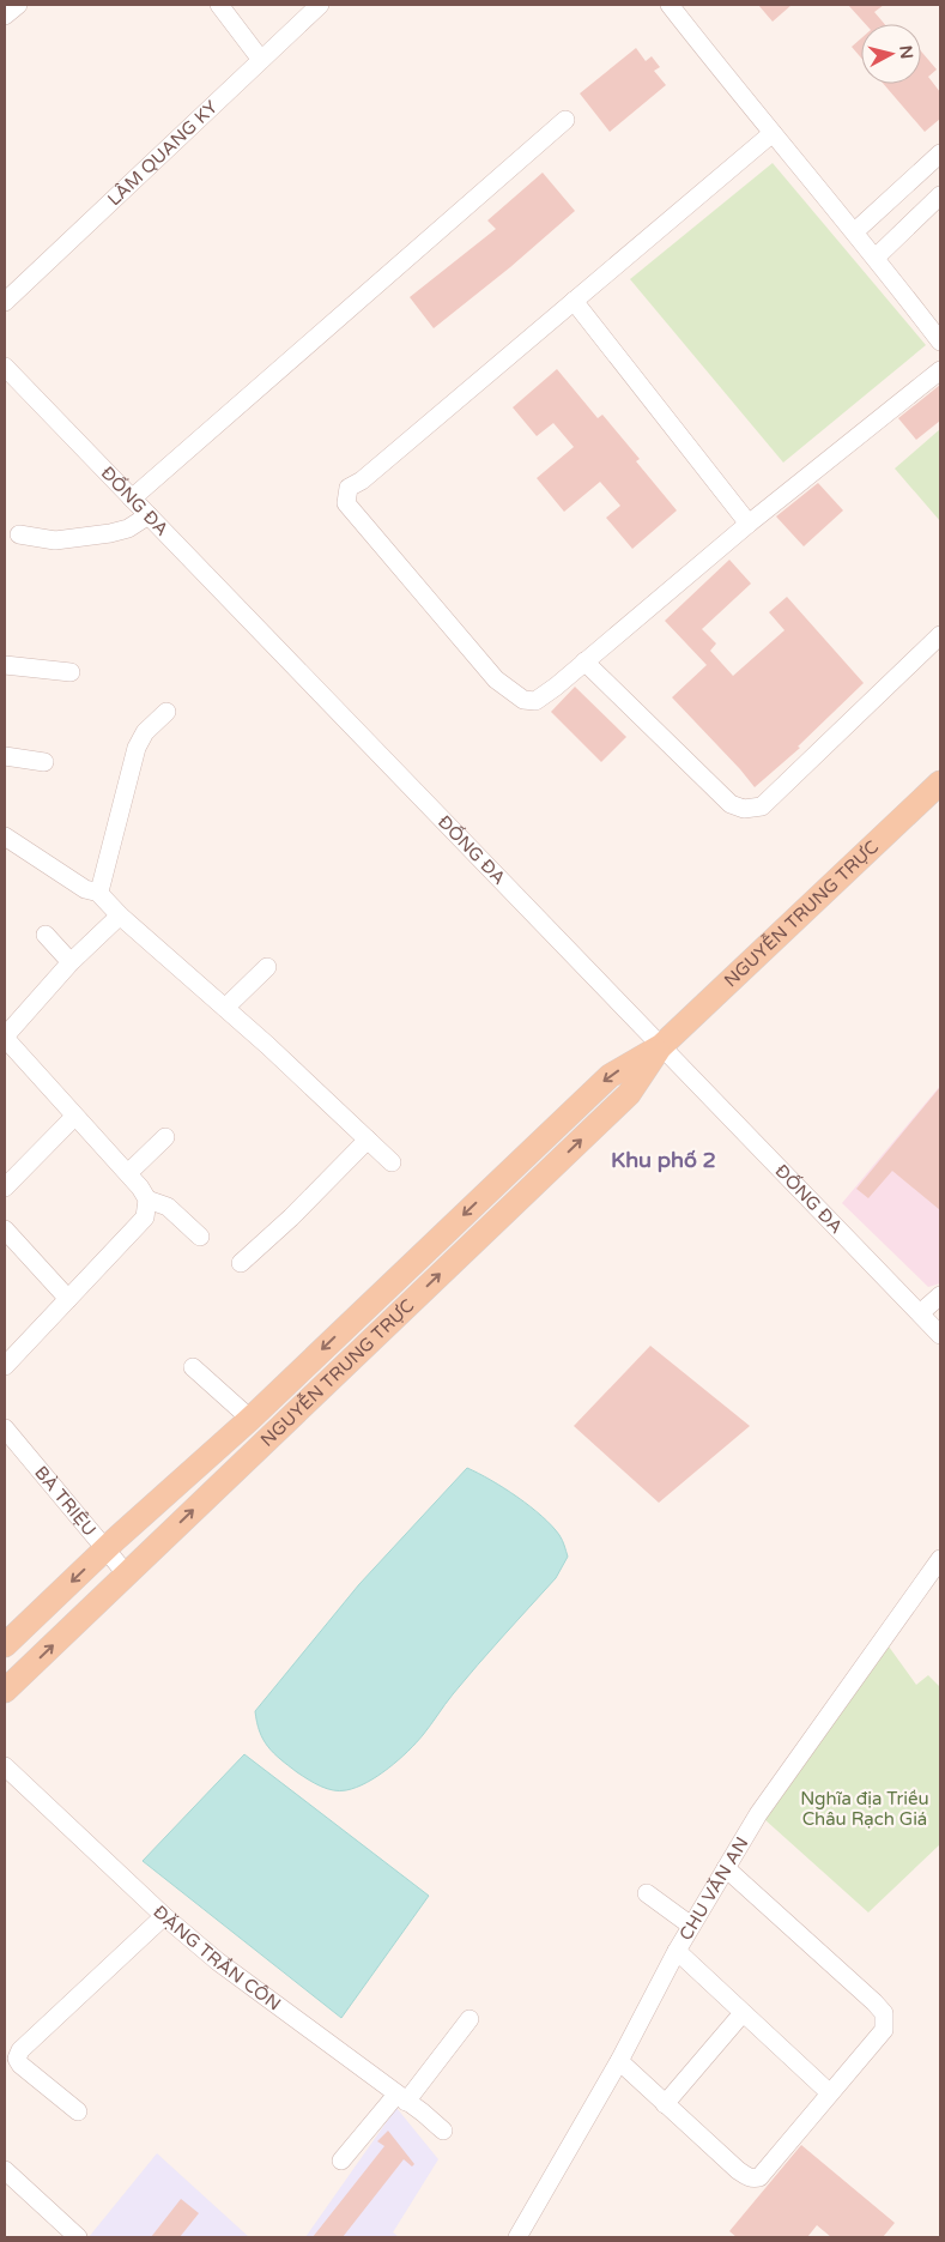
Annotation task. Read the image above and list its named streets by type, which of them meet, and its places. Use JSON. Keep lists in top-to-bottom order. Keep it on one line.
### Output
{"streets":{"main road":["NGUYỄN TRUNG TRỰC"],"street":["LÂM QUANG KY","ĐỐNG ĐA","BÀ TRIỆU","CHU VĂN AN","ĐẶNG TRẦN CÔN"]},"crossings":[["ĐỐNG ĐA","NGUYỄN TRUNG TRỰC"],["NGUYỄN TRUNG TRỰC","BÀ TRIỆU"]],"districts":["Khu phố 2"],"parks":["Nghĩa địa Triều Châu Rạch Giá"],"north":"right"}
